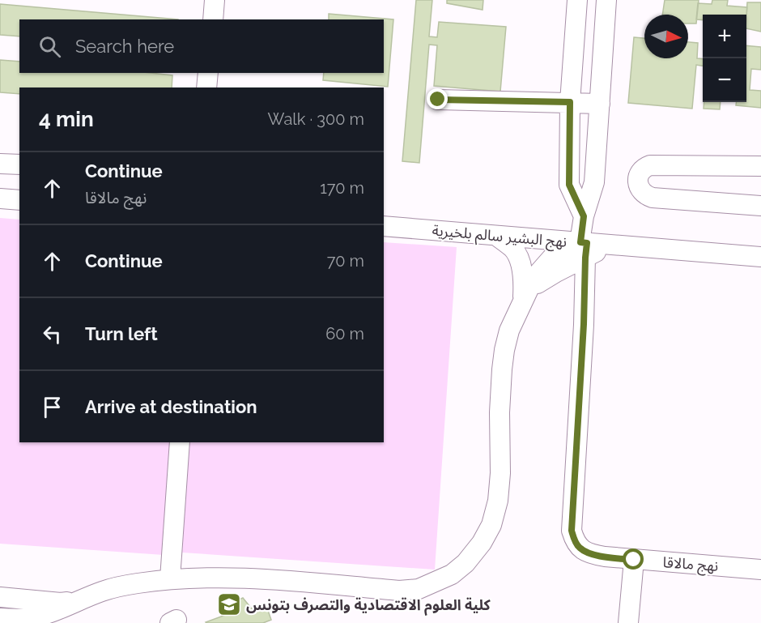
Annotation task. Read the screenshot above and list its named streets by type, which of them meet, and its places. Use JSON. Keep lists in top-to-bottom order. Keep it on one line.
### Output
{"streets":{"street":["نهج البشير سالم بلخيرية","نهج مالاقا"]},"crossings":[["نهج البشير سالم بلخيرية","نهج مالاقا"]],"places":{"school or university":["كلية العلوم الاقتصادية والتصرف بتونس"]},"north":"right","page":{"map_buttons":["+","−"],"search":"Search here","heading":["4 min","Walk · 300 m"],"list":[["Continue","نهج مالاقا","170 m"],["Continue","70 m"],["Turn left","60 m"],"Arrive at destination"]}}
